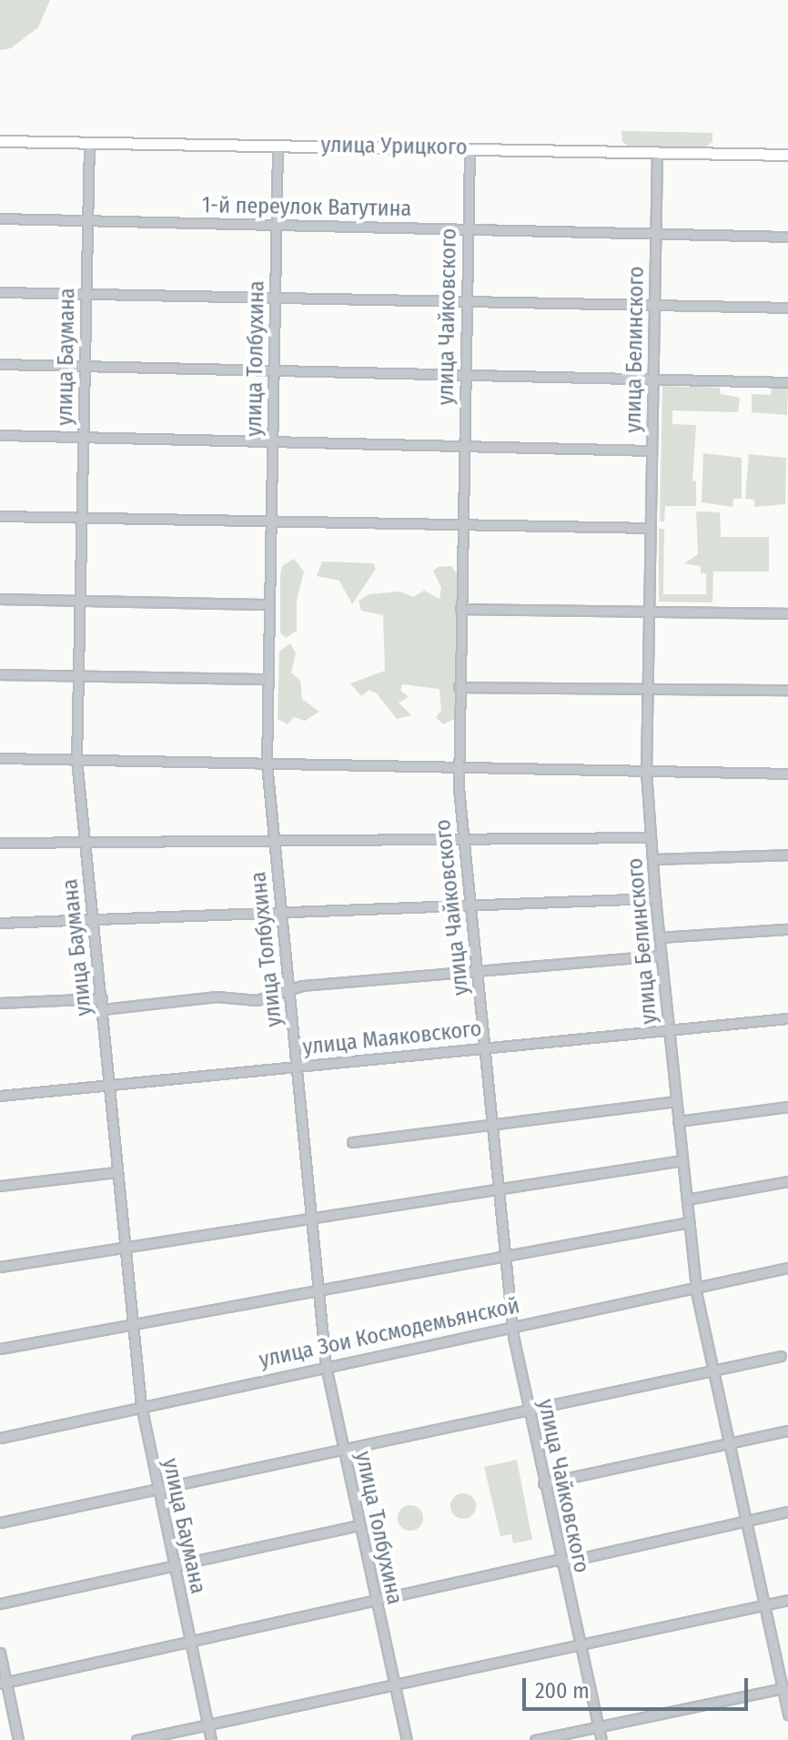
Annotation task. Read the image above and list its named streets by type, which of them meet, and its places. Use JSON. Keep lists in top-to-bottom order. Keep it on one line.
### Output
{"streets":{"main road":["улица Урицкого"],"street":["1-й переулок Ватутина","улица Чайковского","улица Белинского","улица Баумана","улица Толбухина","улица Маяковского","улица Зои Космодемьянской"]},"crossings":[["улица Урицкого","улица Чайковского"],["улица Урицкого","улица Белинского"],["улица Урицкого","улица Баумана"],["улица Урицкого","улица Толбухина"],["1-й переулок Ватутина","улица Чайковского"],["1-й переулок Ватутина","улица Белинского"],["1-й переулок Ватутина","улица Баумана"],["1-й переулок Ватутина","улица Толбухина"],["улица Чайковского","улица Маяковского"],["улица Чайковского","улица Зои Космодемьянской"],["улица Белинского","улица Маяковского"],["улица Белинского","улица Зои Космодемьянской"],["улица Баумана","улица Маяковского"],["улица Баумана","улица Зои Космодемьянской"],["улица Толбухина","улица Маяковского"],["улица Толбухина","улица Зои Космодемьянской"]],"scale_bar":"200 m"}
